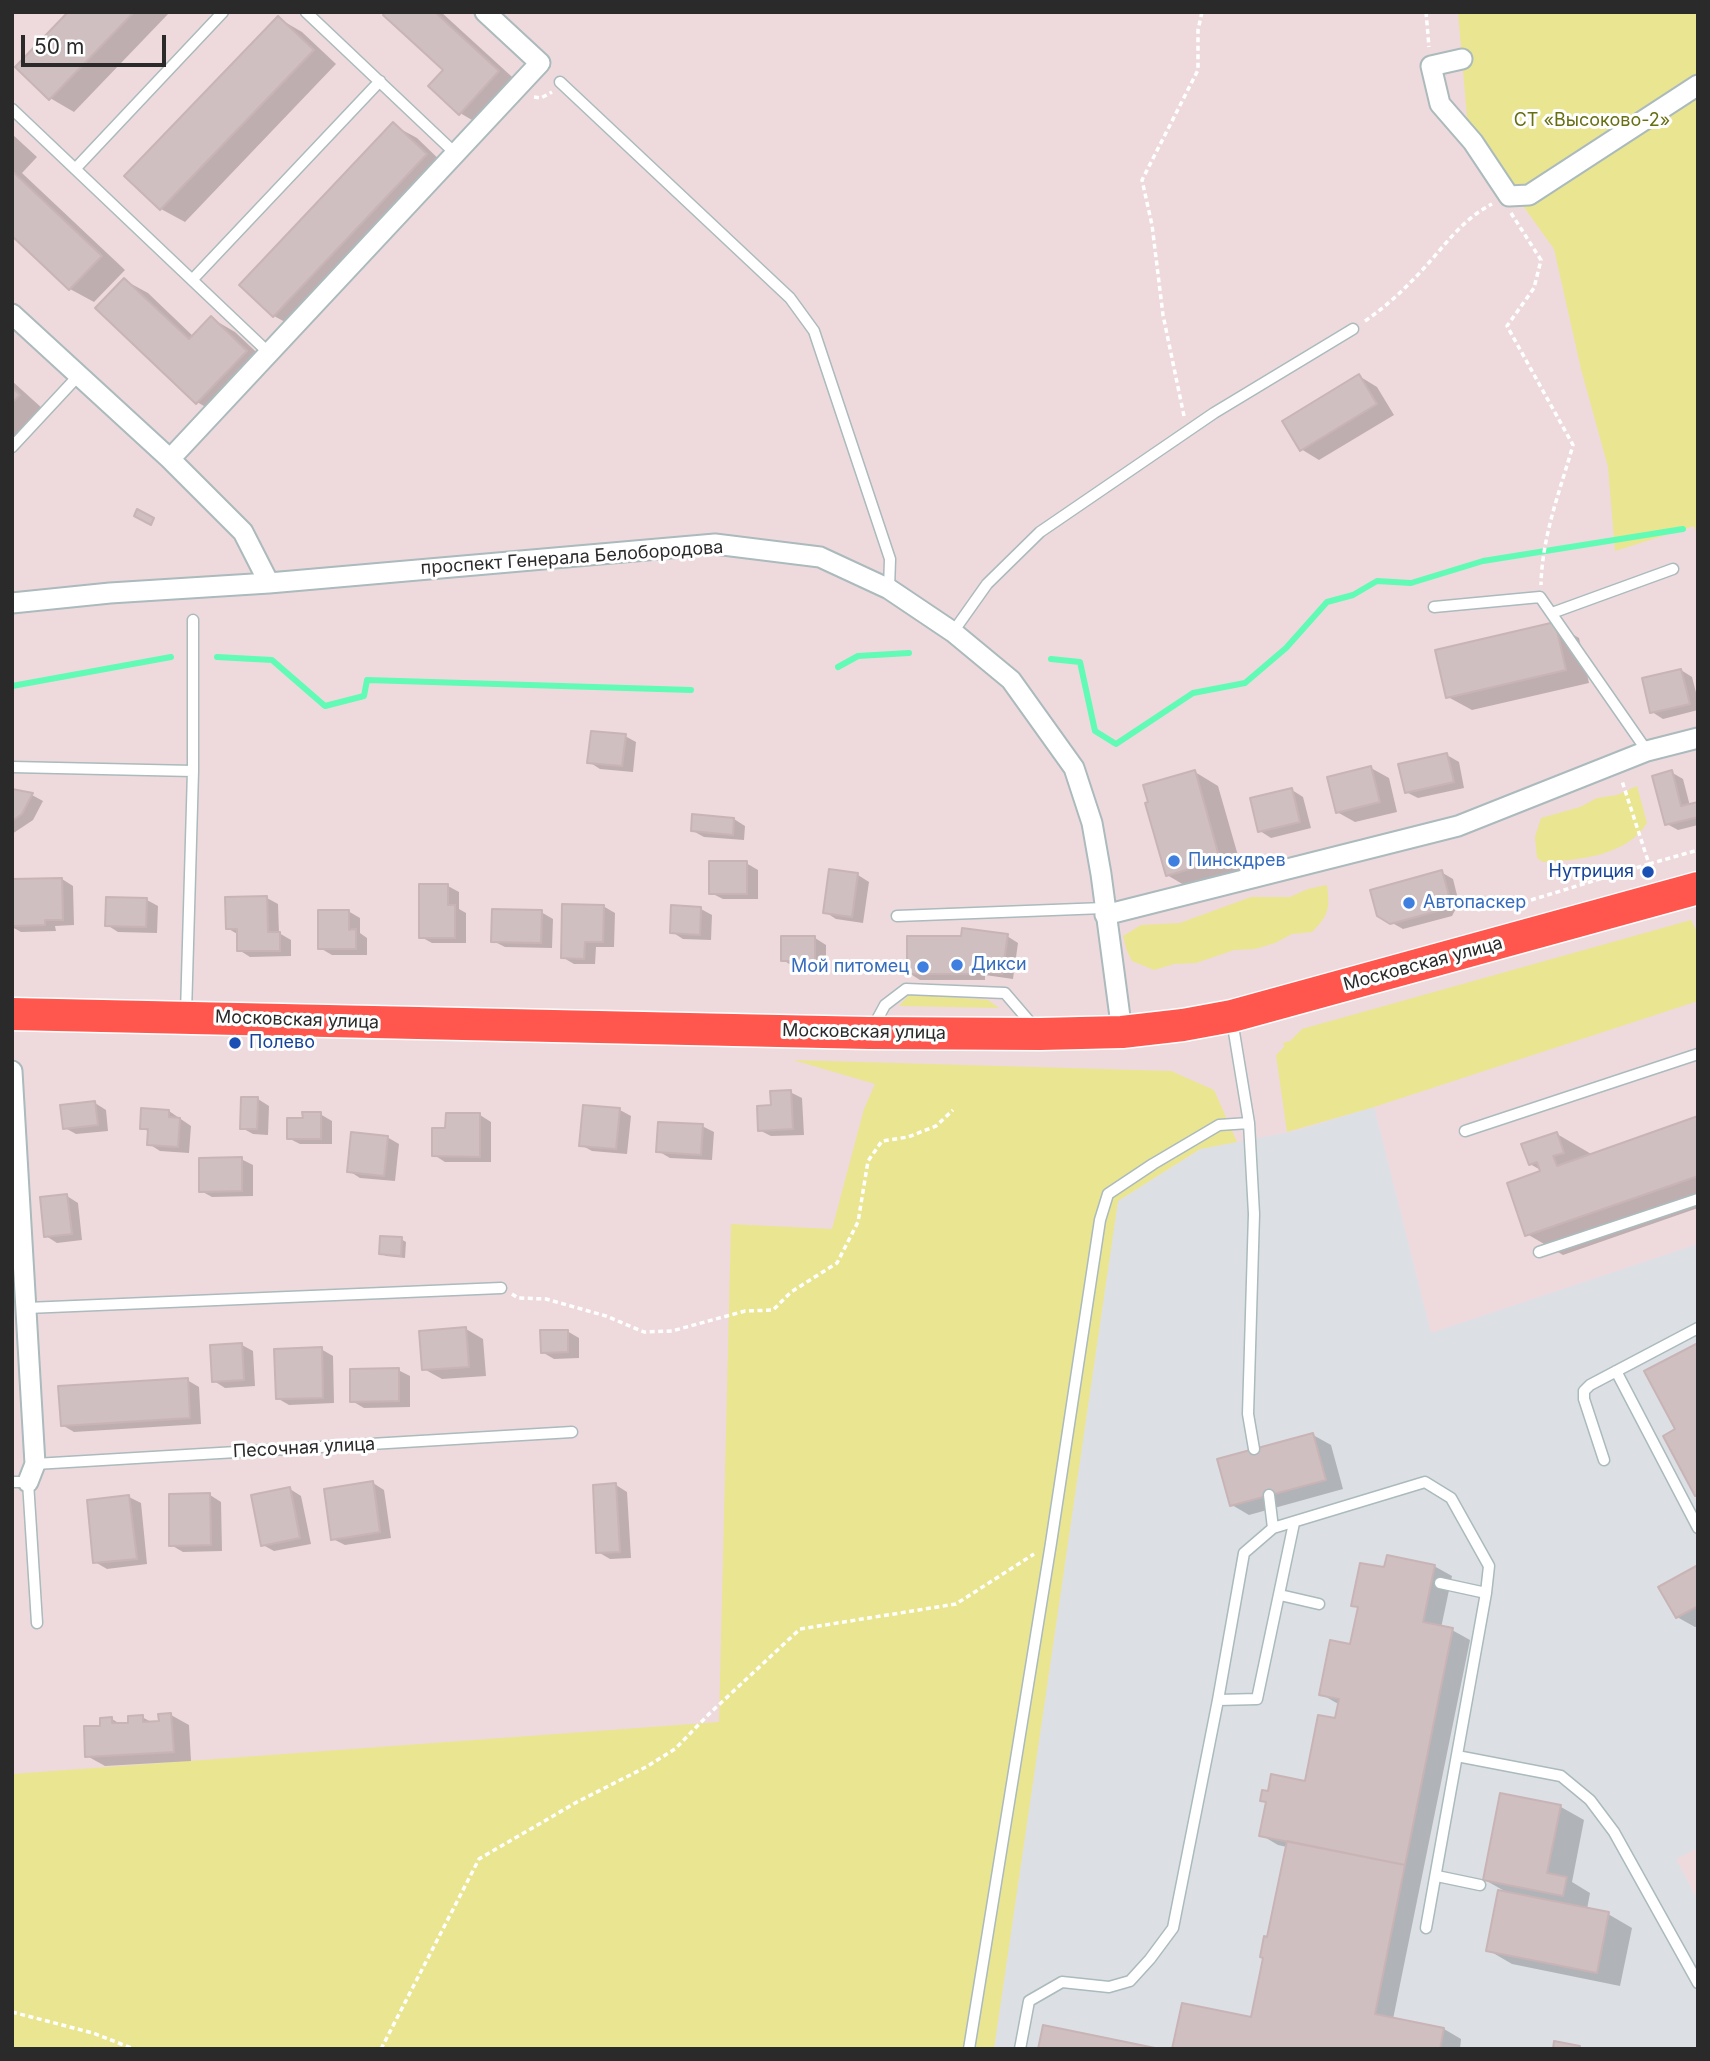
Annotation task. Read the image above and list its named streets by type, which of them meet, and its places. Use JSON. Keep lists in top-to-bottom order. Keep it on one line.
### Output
{"streets":{"main road":["Московская улица"],"street":["проспект Генерала Белобородова"],"lane":["Песочная улица"]},"crossings":[["проспект Генерала Белобородова","Московская улица"]],"parks":["СТ «Высоково-2»"],"places":["Пинскдрев","Нутриция","Автопаскер","Дикси","Мой питомец","Полево"],"scale_bar":"50 m"}
